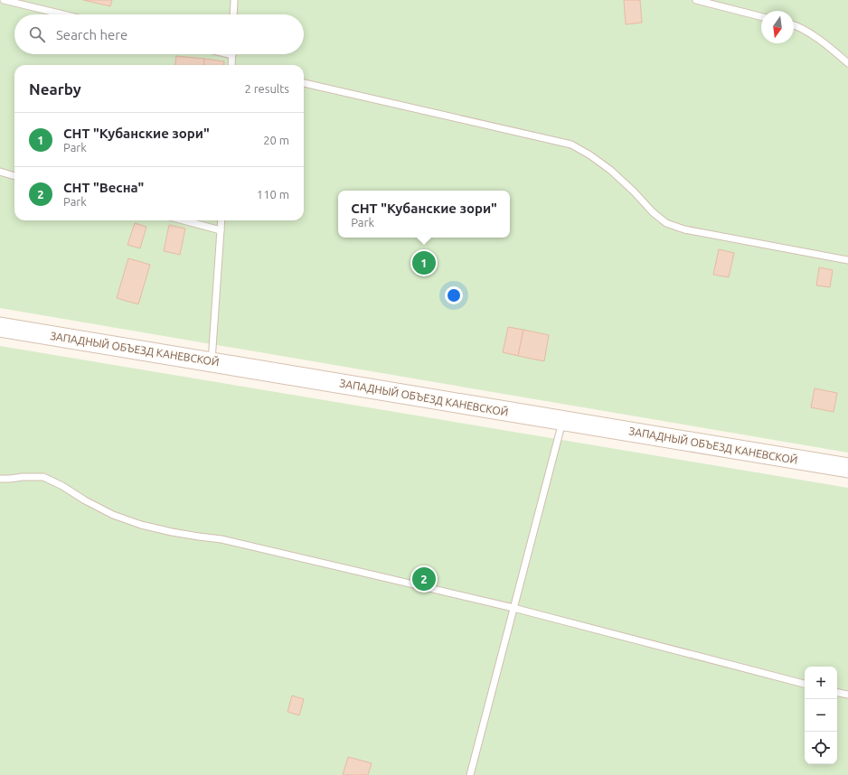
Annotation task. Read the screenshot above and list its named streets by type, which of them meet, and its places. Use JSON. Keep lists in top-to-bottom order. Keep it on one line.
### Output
{"streets":{"main road":["ЗАПАДНЫЙ ОБЪЕЗД КАНЕВСКОЙ"]},"north":"bottom","page":{"search":"Search here","heading":["Nearby","2 results"],"list":[{"mark":"1","name":"СНТ \"Кубанские зори\"","note":"Park","value":"20 m"},{"mark":"2","name":"СНТ \"Весна\"","note":"Park","value":"110 m"}],"popup":["СНТ \"Кубанские зори\"","Park"],"pins":["1","2"],"map_buttons":["+","−"]}}
